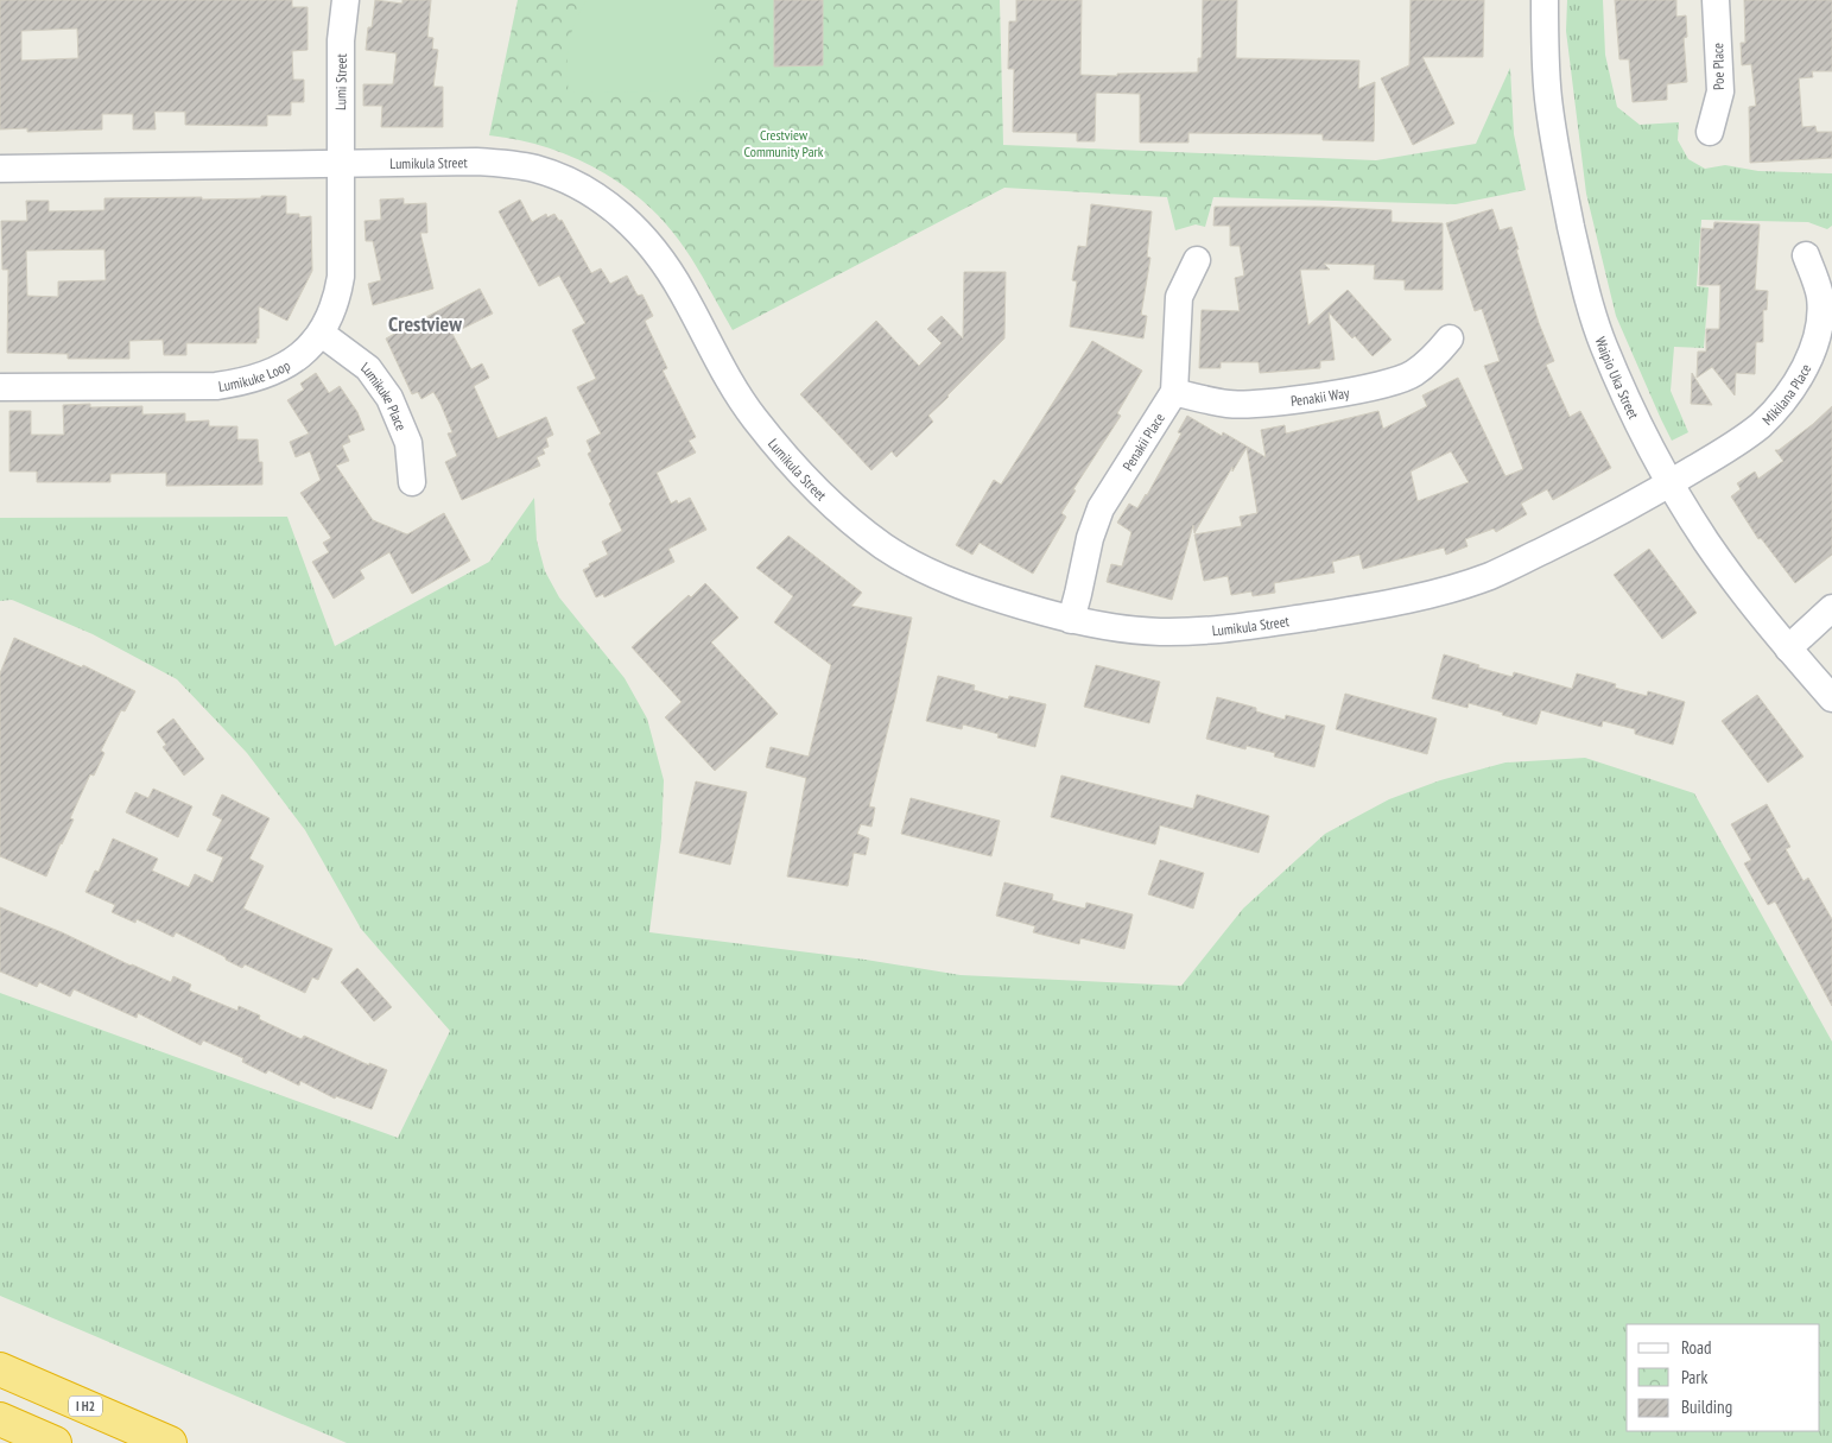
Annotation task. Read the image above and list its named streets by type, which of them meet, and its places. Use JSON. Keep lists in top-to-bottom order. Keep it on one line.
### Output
{"streets":{"highway":["I H2"],"street":["Poe Place","Lumi Street","Lumikula Street","Lumikuke Loop","Waipio Uka Street","Mikilana Place","Penakii Way","Lumikuke Place","Penakii Place"]},"crossings":[["Lumi Street","Lumikula Street"],["Lumi Street","Lumikuke Loop"],["Lumikula Street","Lumikuke Loop"],["Lumikula Street","Waipio Uka Street"],["Lumikula Street","Mikilana Place"],["Lumikula Street","Penakii Place"],["Lumikuke Loop","Lumikuke Place"],["Waipio Uka Street","Mikilana Place"],["Penakii Way","Penakii Place"]],"districts":["Crestview"],"parks":["Crestview Community Park"],"legend":["Road","Park","Building"]}
